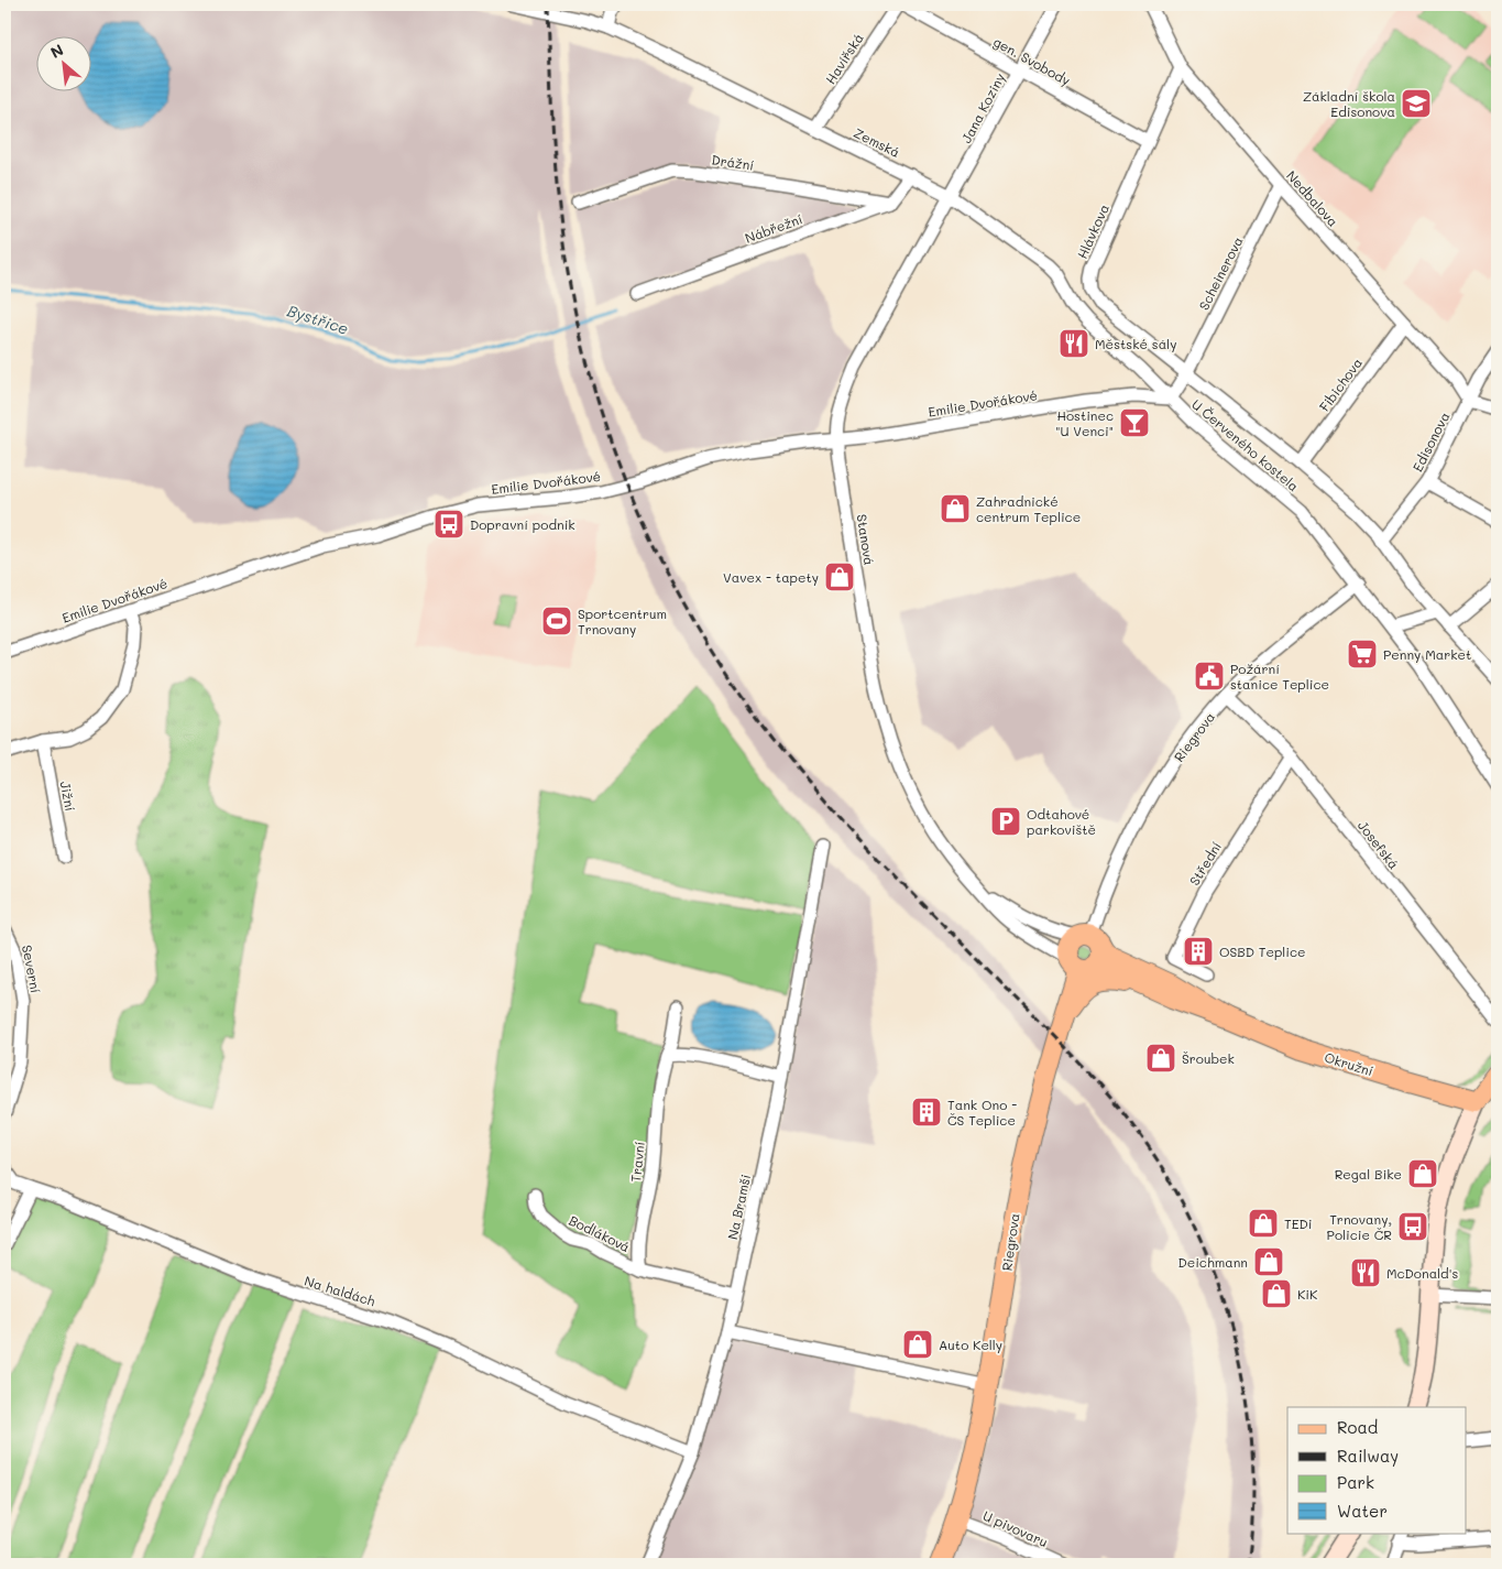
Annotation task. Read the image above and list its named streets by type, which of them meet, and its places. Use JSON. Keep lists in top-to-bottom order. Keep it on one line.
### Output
{"streets":{"main road":["Riegrova","Okružní"],"street":["Havířská","gen. Svobody","Jana Koziny","Zemská","Drážní","Nedbalova","Nábřežní","Hlávkova","Scheinerova","Fibichova","Emilie Dvořákové","Edisonova","U Červeného kostela","Stanová","Jižní","Josefská","Střední","Severní","Travní","Na Bramši","Bodláková","Na haldách","U pivovaru"]},"crossings":[["Havířská","gen. Svobody"],["Havířská","Zemská"],["gen. Svobody","Jana Koziny"],["gen. Svobody","Hlávkova"],["Jana Koziny","Zemská"],["Jana Koziny","Stanová"],["Zemská","Emilie Dvořákové"],["Zemská","U Červeného kostela"],["Zemská","Stanová"],["Drážní","Nábřežní"],["Nedbalova","Hlávkova"],["Nedbalova","Scheinerova"],["Nedbalova","Fibichova"],["Nedbalova","Edisonova"],["Hlávkova","Scheinerova"],["Hlávkova","U Červeného kostela"],["Scheinerova","U Červeného kostela"],["Fibichova","U Červeného kostela"],["Emilie Dvořákové","U Červeného kostela"],["Emilie Dvořákové","Stanová"],["Edisonova","U Červeného kostela"],["U Červeného kostela","Riegrova"],["Stanová","Riegrova"],["Stanová","Okružní"],["Riegrova","Josefská"],["Riegrova","Okružní"],["Riegrova","U pivovaru"],["Josefská","Střední"],["Travní","Bodláková"],["Na Bramši","Bodláková"],["Na Bramši","Na haldách"]],"water":["Bystřice"],"places":{"school or university":["Základní škola Edisonova"],"restaurant":["Městské sály","McDonald's"],"bar":["Hostinec \"U Venci\""],"shop":["Zahradnické centrum Teplice","Vavex - tapety","Šroubek","Regal Bike","TEDi","Deichmann","KiK","Auto Kelly"],"bus stop":["Dopravní podnik","Trnovany, Policie ČR"],"sports":["Sportcentrum Trnovany"],"supermarket":["Penny Market"],"public building":["Požární stanice Teplice"],"parking":["Odtahové parkoviště"],"building":["OSBD Teplice","Tank Ono - ČS Teplice"]},"legend":["Road","Railway","Park","Water"],"north":"top left"}
